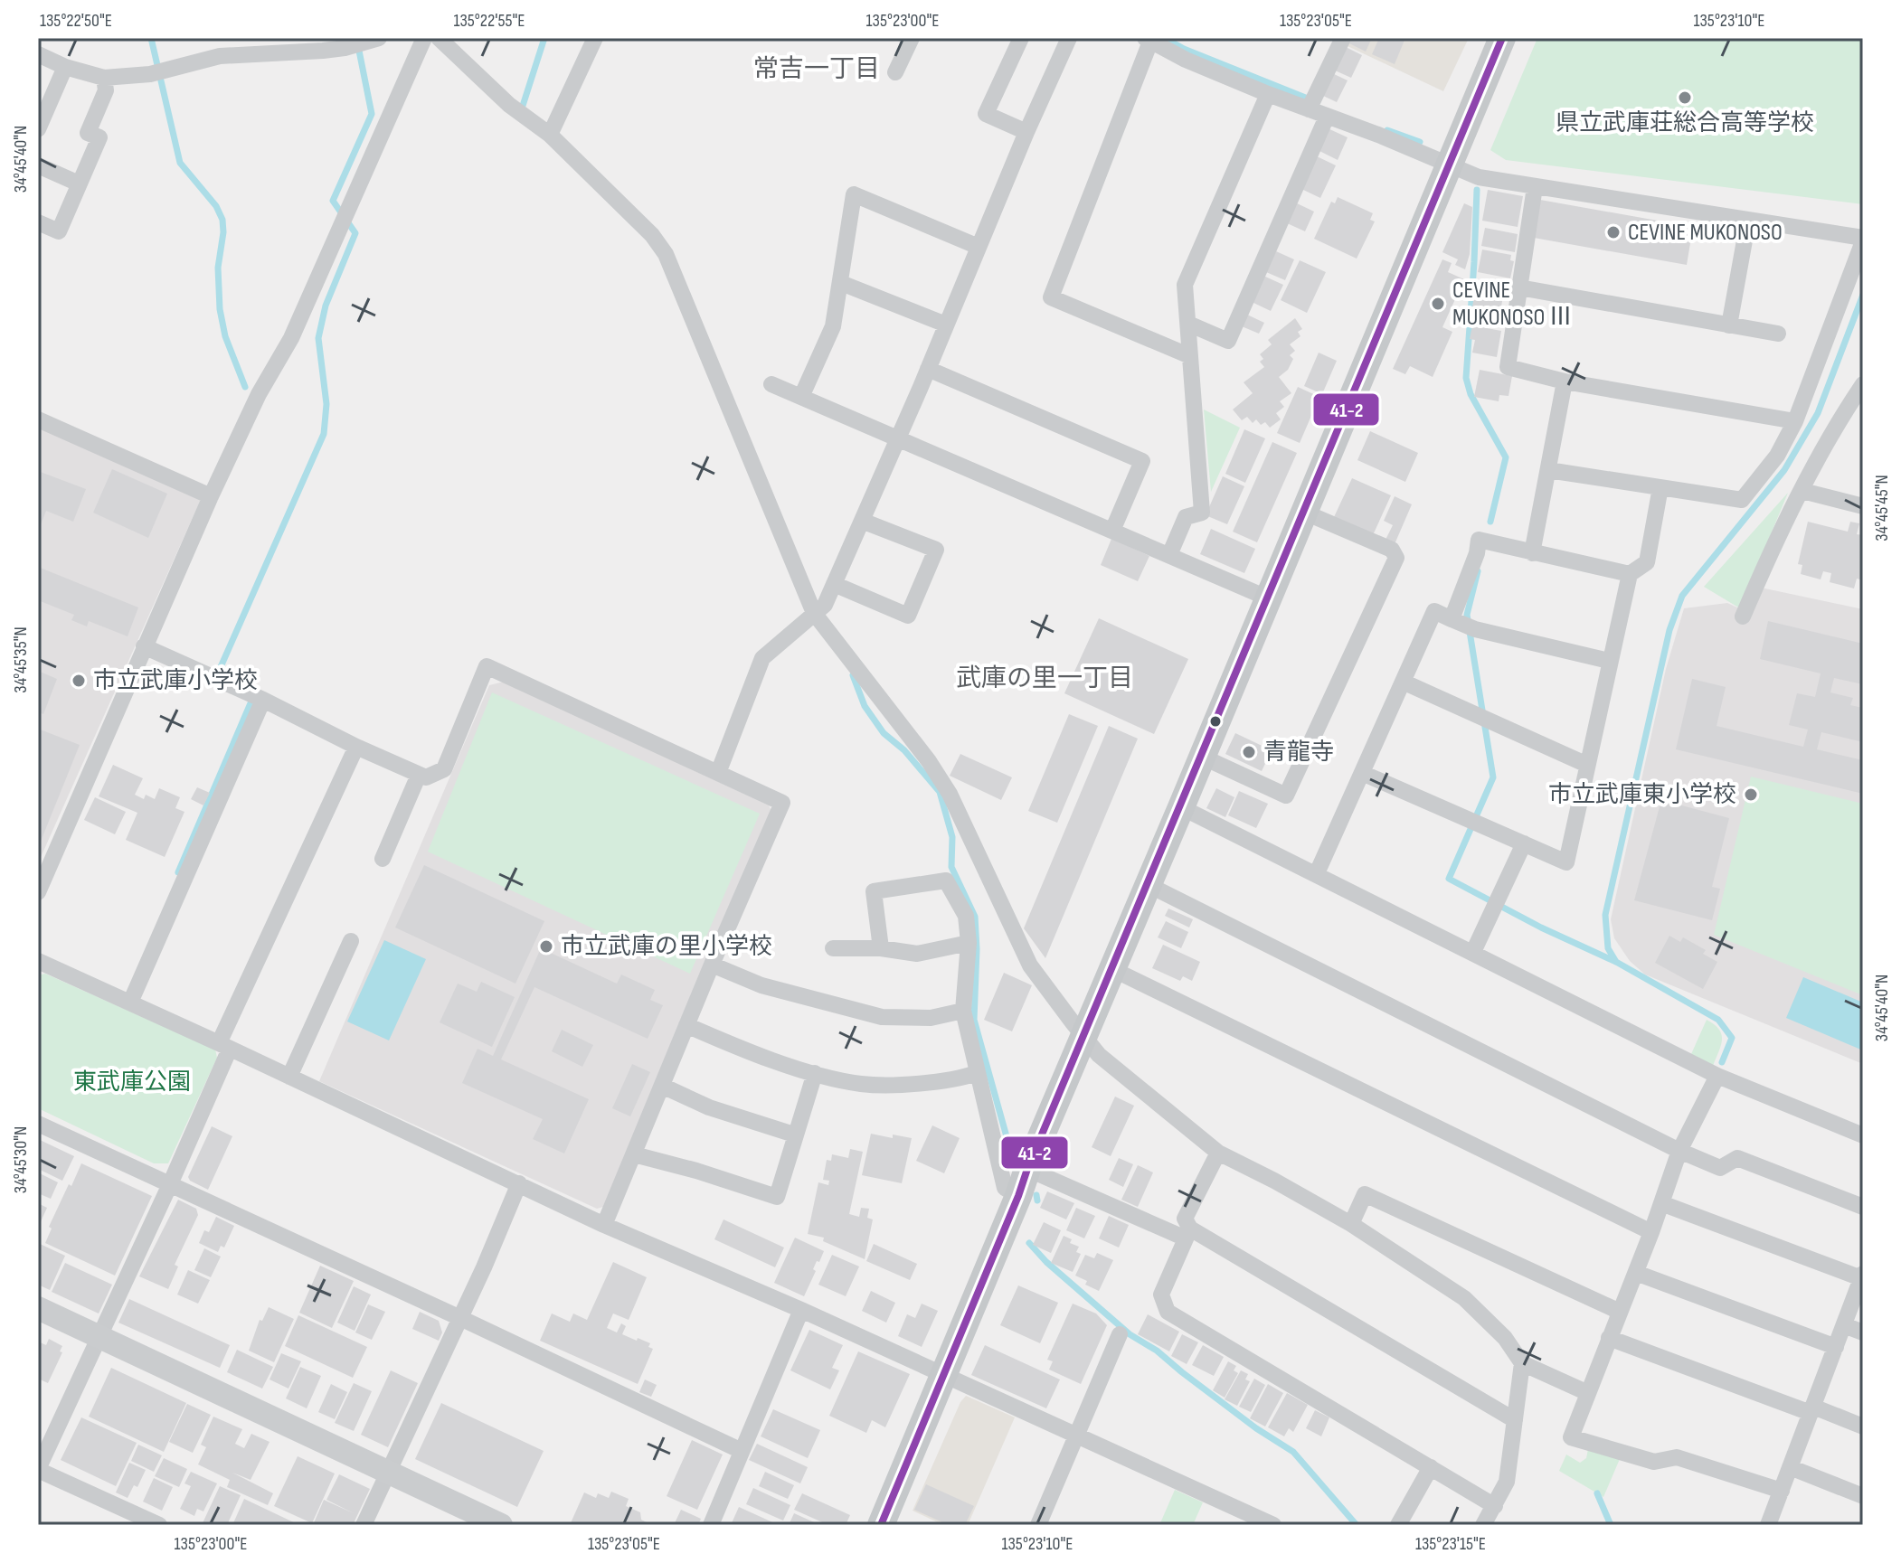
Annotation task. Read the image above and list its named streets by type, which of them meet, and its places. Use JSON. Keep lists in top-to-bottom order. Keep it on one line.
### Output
{"districts":["常吉一丁目","武庫の里一丁目"],"parks":["東武庫公園"],"places":["県立武庫荘総合高等学校","CEVINE MUKONOSO","CEVINE MUKONOSO Ⅲ","市立武庫小学校","青龍寺","市立武庫東小学校","市立武庫の里小学校"],"lines":["transit line 41-2"],"coordinates":["135°22'50\"E","135°22'55\"E","135°23'00\"E","135°23'05\"E","135°23'10\"E","34°45'40\"N","34°45'45\"N","34°45'35\"N","34°45'30\"N","135°23'15\"E"]}
